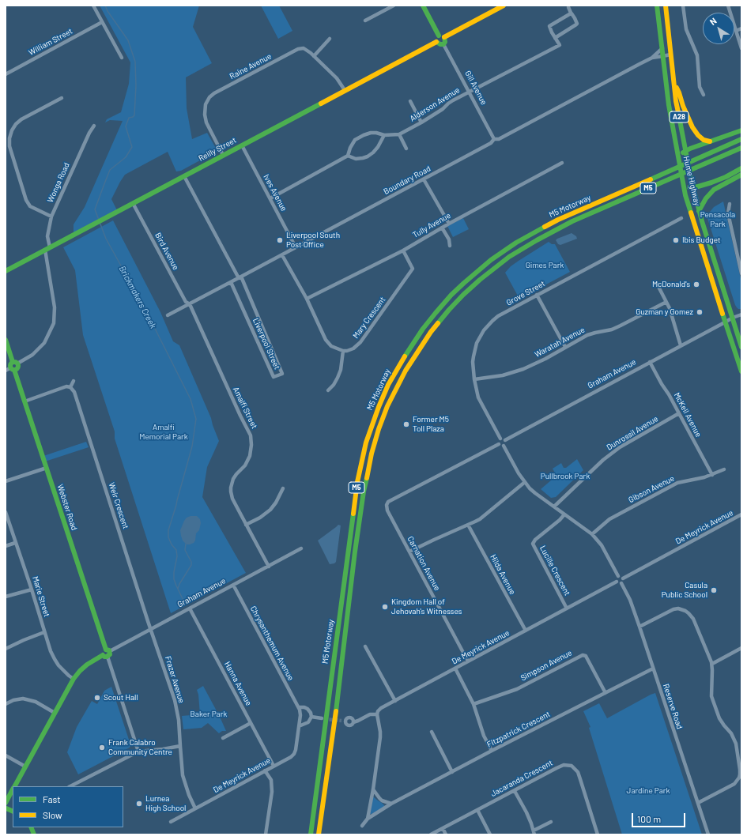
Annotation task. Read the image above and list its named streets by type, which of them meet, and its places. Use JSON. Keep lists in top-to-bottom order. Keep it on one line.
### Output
{"streets":{"main road":["A28","Reilly Street","Hume Highway","M5","M5 Motorway","Webster Road"],"street":["William Street","Raine Avenue","Gill Avenue","Alderson Avenue","Boundary Road","Wonga Road","Ives Avenue","Tully Avenue","Bird Avenue","Grove Street","Mary Crescent","Waratah Avenue","Liverpool Street","Graham Avenue","Amalfi Street","McKell Avenue","Dunrossil Avenue","Gibson Avenue","Weir Crescent","De Meyrick Avenue","Carnation Avenue","Lucille Crescent","Hilda Avenue","Marie Street","Chrysanthemum Avenue","Simpson Avenue","Frazer Avenue","Hanna Avenue","Reserve Road","Fitzpatrick Crescent","Jacaranda Crescent"]},"crossings":[["Raine Avenue","Reilly Street"],["Gill Avenue","Alderson Avenue"],["Gill Avenue","Reilly Street"],["Gill Avenue","Boundary Road"],["Reilly Street","Wonga Road"],["Reilly Street","Ives Avenue"],["Reilly Street","Bird Avenue"],["Reilly Street","Liverpool Street"],["Boundary Road","Hume Highway"],["Boundary Road","Ives Avenue"],["Boundary Road","Bird Avenue"],["Boundary Road","Liverpool Street"],["Boundary Road","Amalfi Street"],["Hume Highway","Graham Avenue"],["Tully Avenue","Mary Crescent"],["Bird Avenue","Amalfi Street"],["Grove Street","Waratah Avenue"],["Grove Street","Graham Avenue"],["Grove Street","Carnation Avenue"],["Graham Avenue","Amalfi Street"],["Graham Avenue","McKell Avenue"],["Graham Avenue","Weir Crescent"],["Graham Avenue","Webster Road"],["Graham Avenue","Carnation Avenue"],["Graham Avenue","Chrysanthemum Avenue"],["Graham Avenue","Frazer Avenue"],["Graham Avenue","Hanna Avenue"],["McKell Avenue","Dunrossil Avenue"],["McKell Avenue","Gibson Avenue"],["Weir Crescent","Frazer Avenue"],["De Meyrick Avenue","Carnation Avenue"],["De Meyrick Avenue","Lucille Crescent"],["De Meyrick Avenue","Hilda Avenue"],["De Meyrick Avenue","Chrysanthemum Avenue"],["De Meyrick Avenue","Frazer Avenue"],["De Meyrick Avenue","Hanna Avenue"],["De Meyrick Avenue","Reserve Road"],["De Meyrick Avenue","Fitzpatrick Crescent"],["Simpson Avenue","Fitzpatrick Crescent"],["Reserve Road","Fitzpatrick Crescent"]],"water":["Brickmakers Creek"],"parks":["Pensacola Park","Gimes Park","Amalfi Memorial Park","Pullbrook Park","Baker Park","Jardine Park"],"places":["Liverpool South Post Office","Ibis Budget","McDonald's","Guzman y Gomez","Former M5 Toll Plaza","Casula Public School","Kingdom Hall of Jehovah's Witnesses","Scout Hall","Frank Calabro Community Centre","Lurnea High School"],"legend":["Fast","Slow"],"scale_bar":"100 m","north":"top left"}
